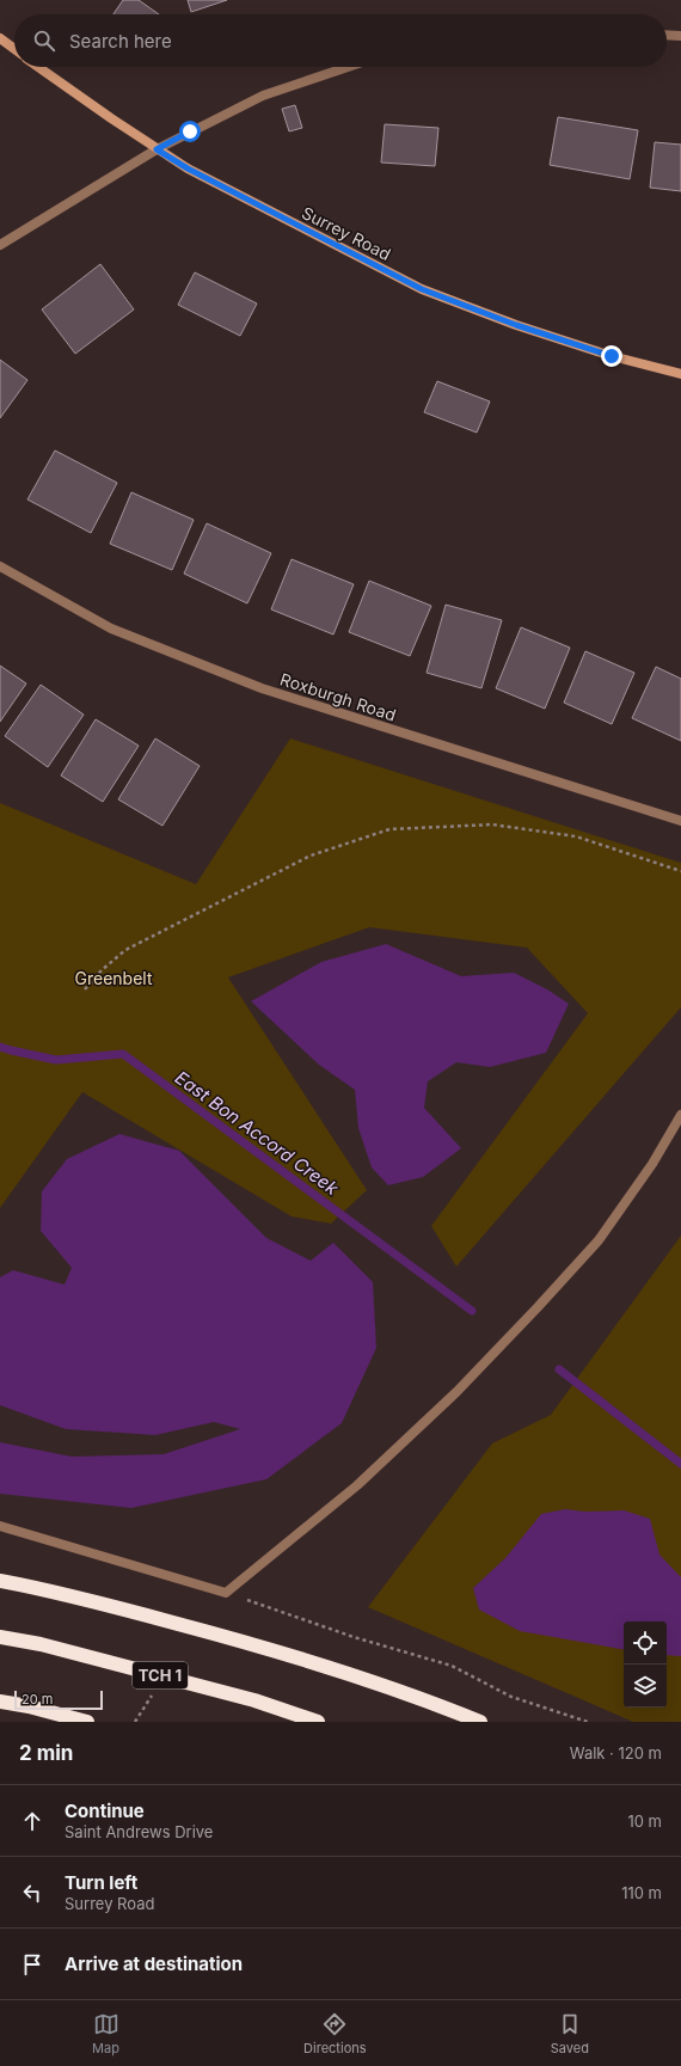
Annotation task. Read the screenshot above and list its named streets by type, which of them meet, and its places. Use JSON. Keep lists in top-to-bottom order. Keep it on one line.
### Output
{"streets":{"highway":["TCH 1"],"street":["Surrey Road","Roxburgh Road"]},"water":["East Bon Accord Creek"],"parks":["Greenbelt"],"scale_bar":"20 m","page":{"search":"Search here","scale":"20 m","heading":["2 min","Walk · 120 m"],"list":[["Continue","Saint Andrews Drive","10 m"],["Turn left","Surrey Road","110 m"],"Arrive at destination"],"nav":["Map","Directions","Saved"]}}
